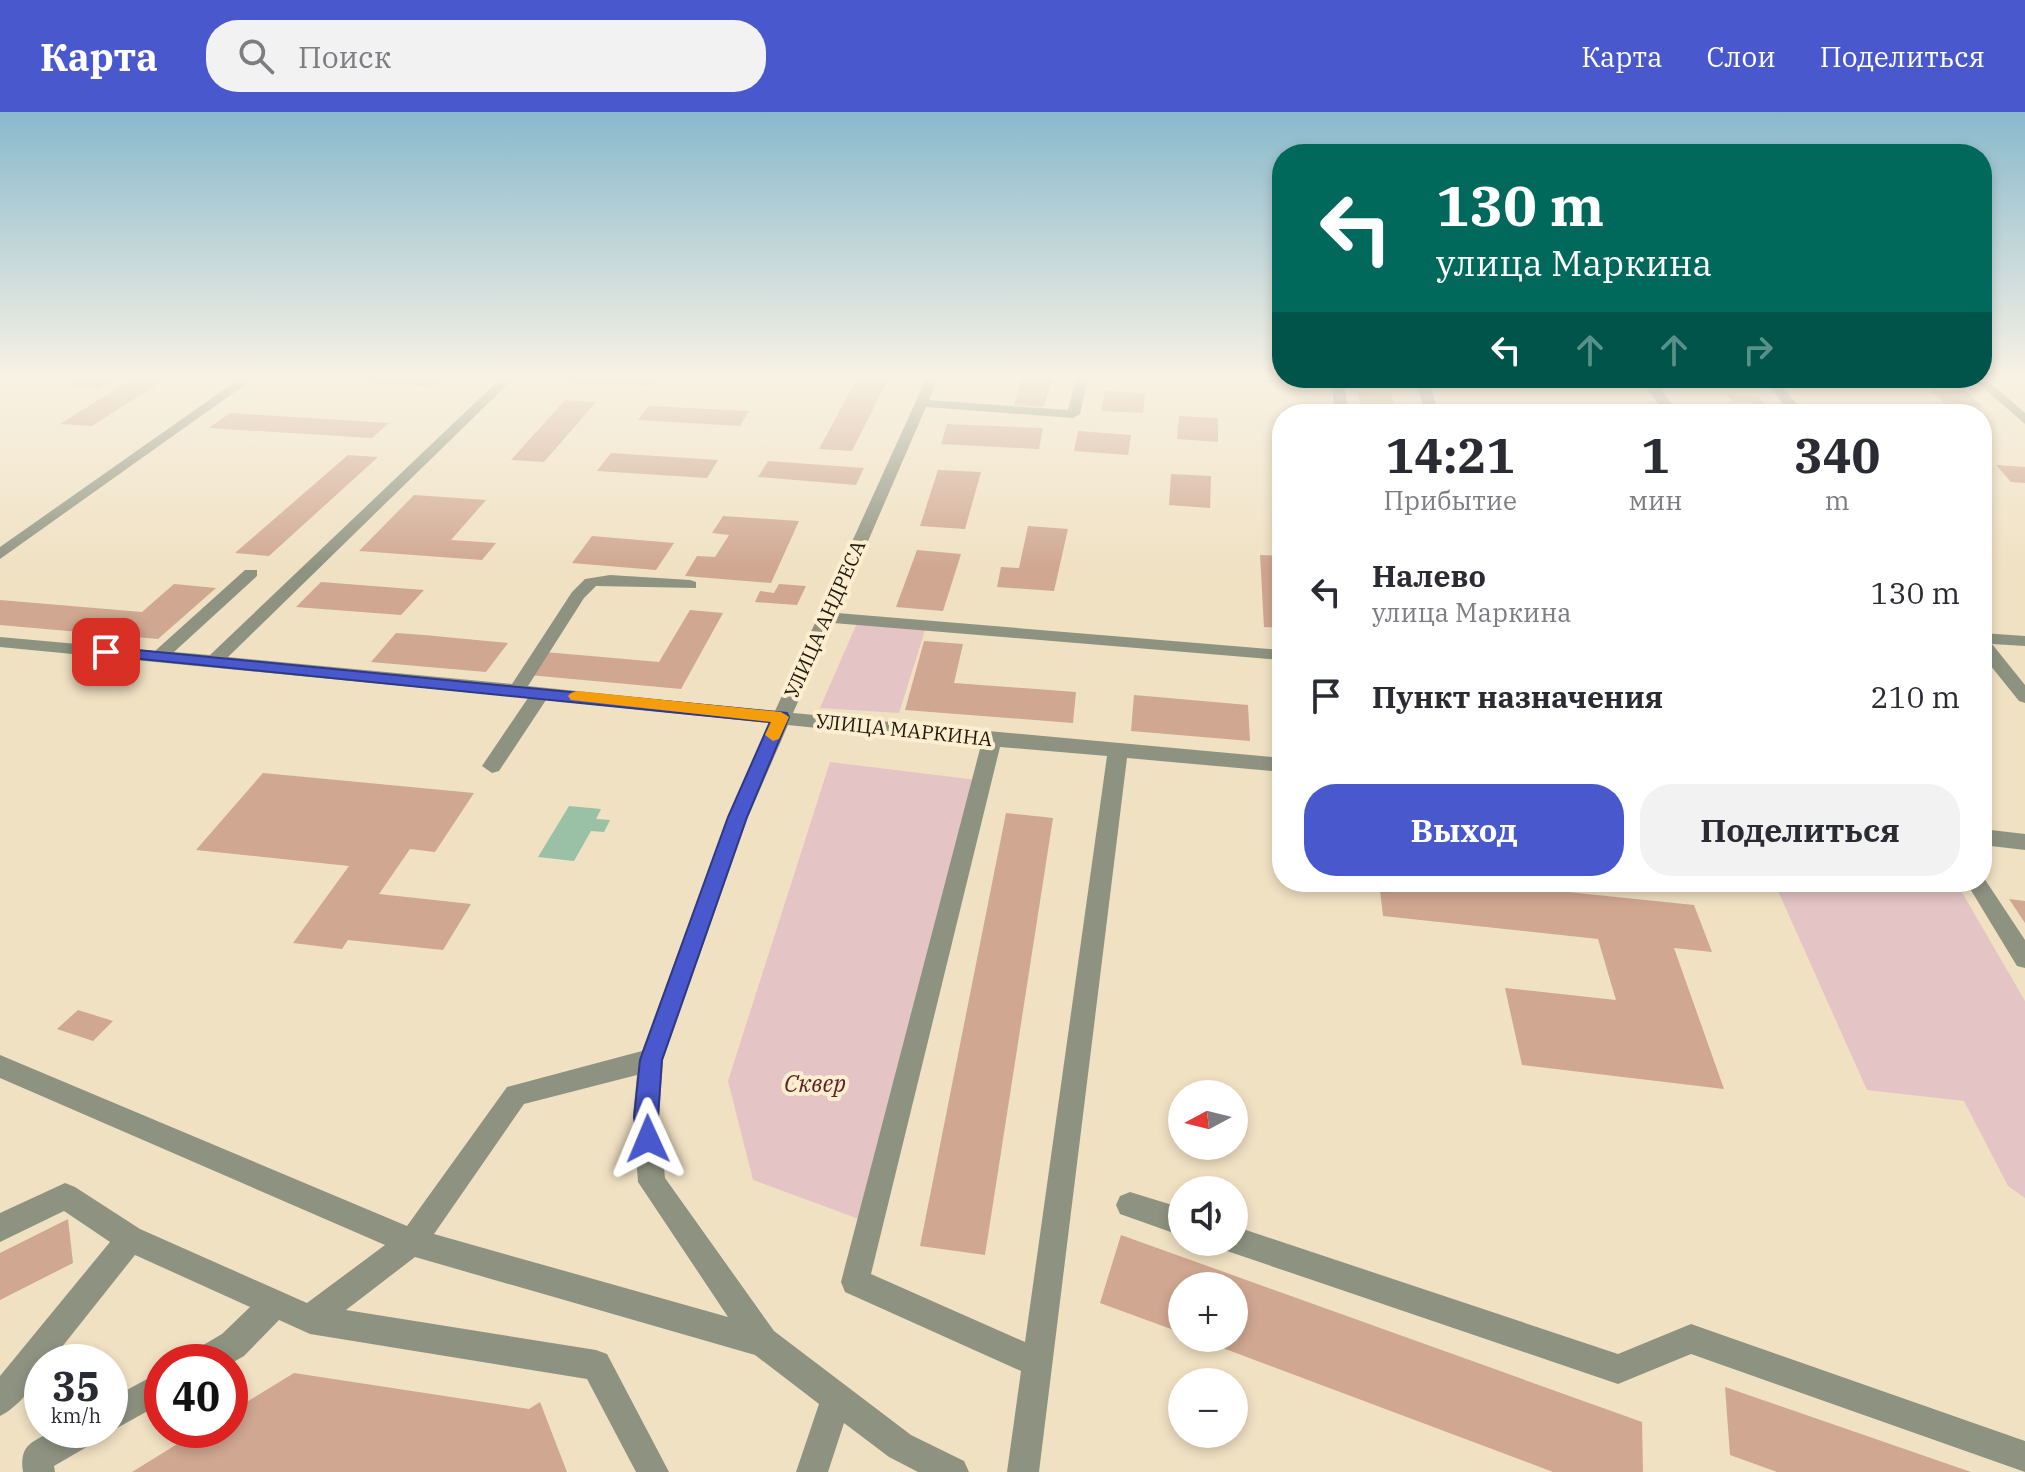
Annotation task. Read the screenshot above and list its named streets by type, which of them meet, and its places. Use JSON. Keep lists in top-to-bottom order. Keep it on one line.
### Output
{"streets":{"street":["УЛИЦА АНДРЕСА","УЛИЦА МАРКИНА"]},"crossings":[["УЛИЦА АНДРЕСА","УЛИЦА МАРКИНА"]],"parks":["Сквер"],"north":"left","page":{"header":"Карта","search":"Поиск","nav":["Карта","Слои","Поделиться"],"turn":["130 m","улица Маркина"],"eta":["14:21","Прибытие","1","мин","340","m"],"list":[{"name":"Налево","note":"улица Маркина","value":"130 m"},{"name":"Пункт назначения","value":"210 m"}],"buttons":["Выход","Поделиться"],"map_buttons":["+","−"],"speed":"35 km/h","limit":"40"}}
